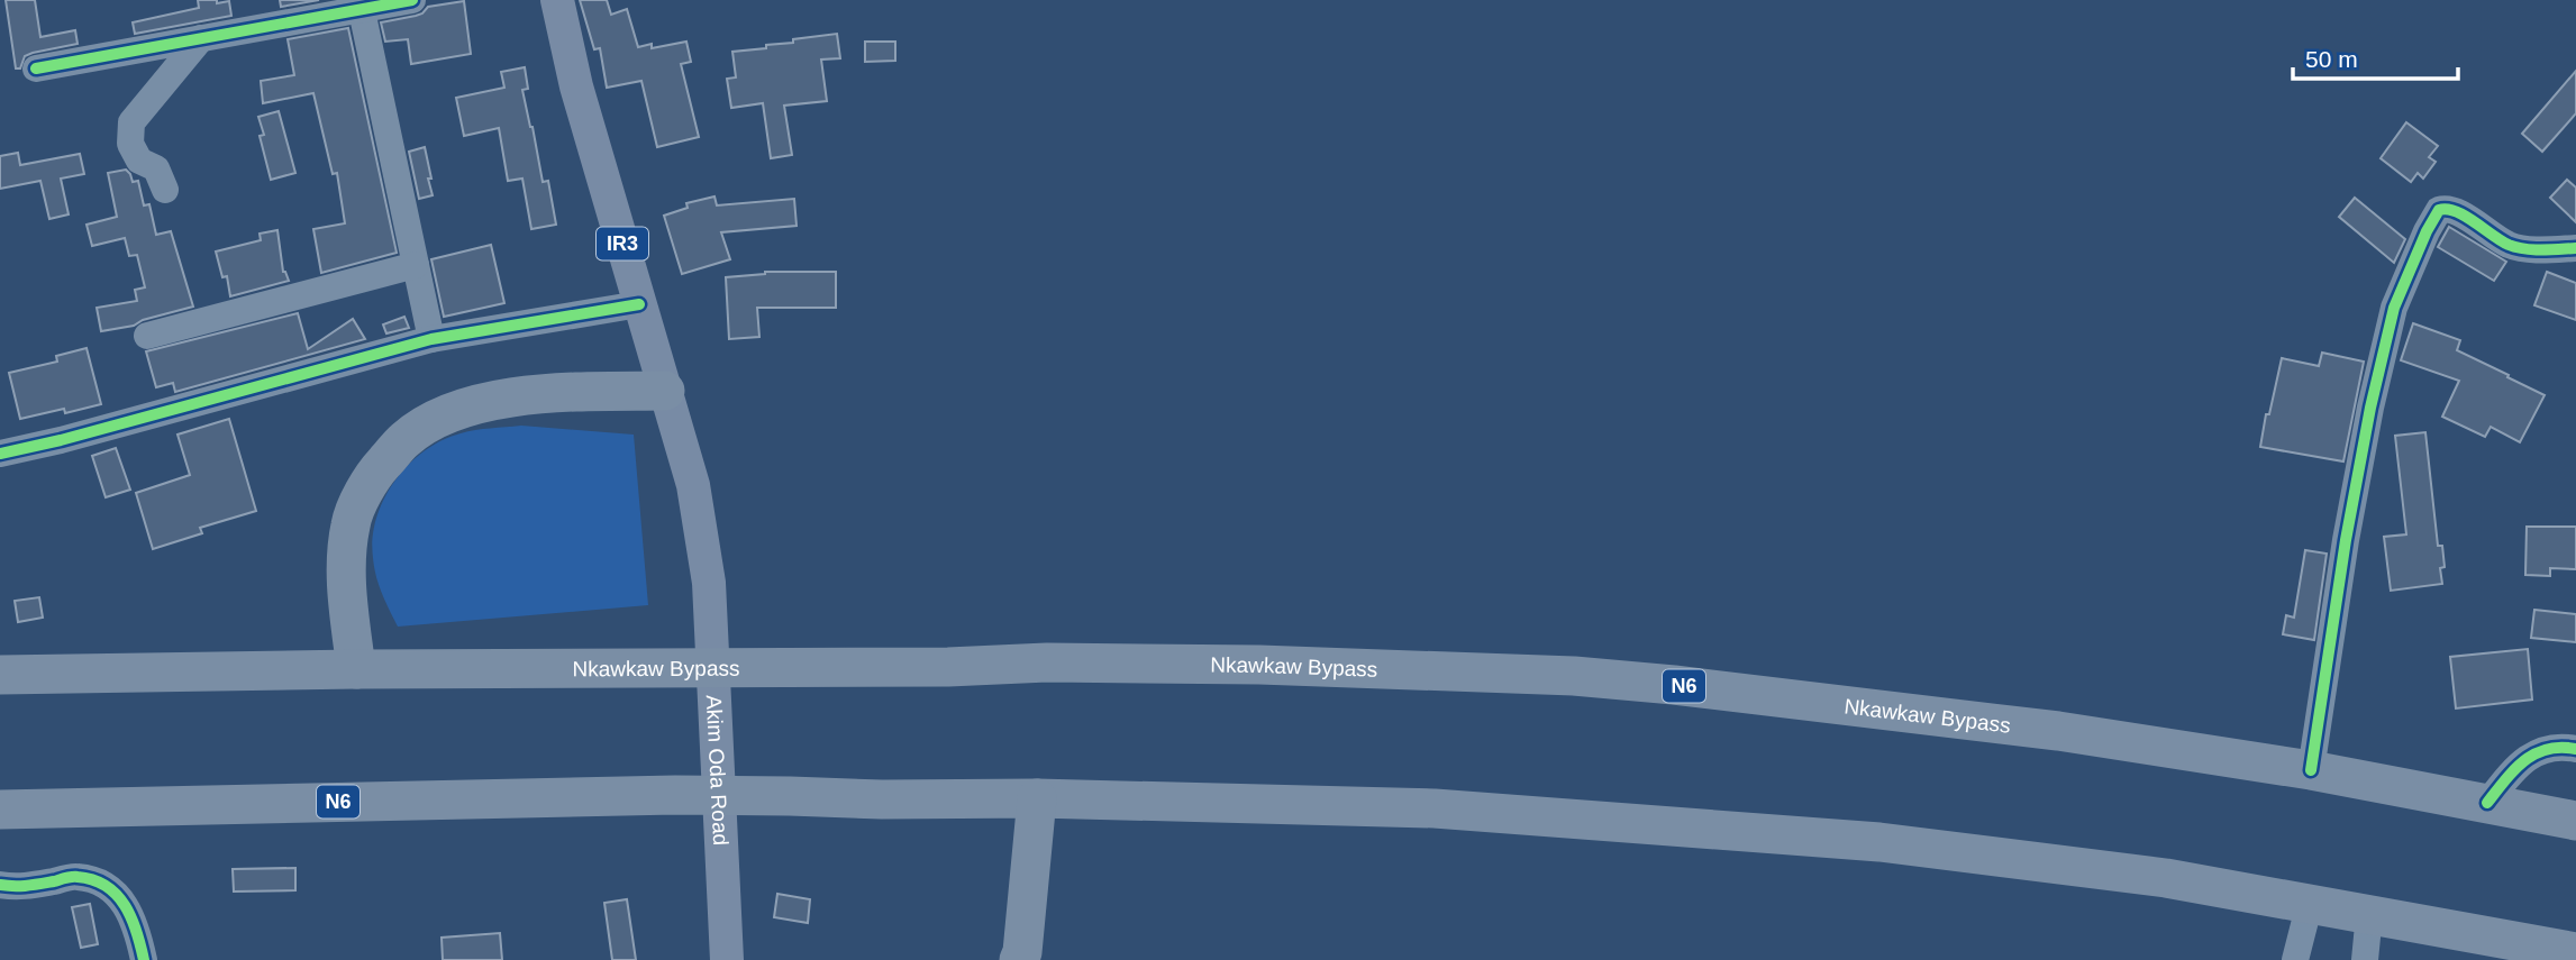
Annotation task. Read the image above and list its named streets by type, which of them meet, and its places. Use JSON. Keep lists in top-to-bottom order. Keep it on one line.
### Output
{"streets":{"highway":["Nkawkaw Bypass","N6"],"main road":["IR3","Akim Oda Road"]},"crossings":[["IR3","Akim Oda Road"]],"scale_bar":"50 m"}
